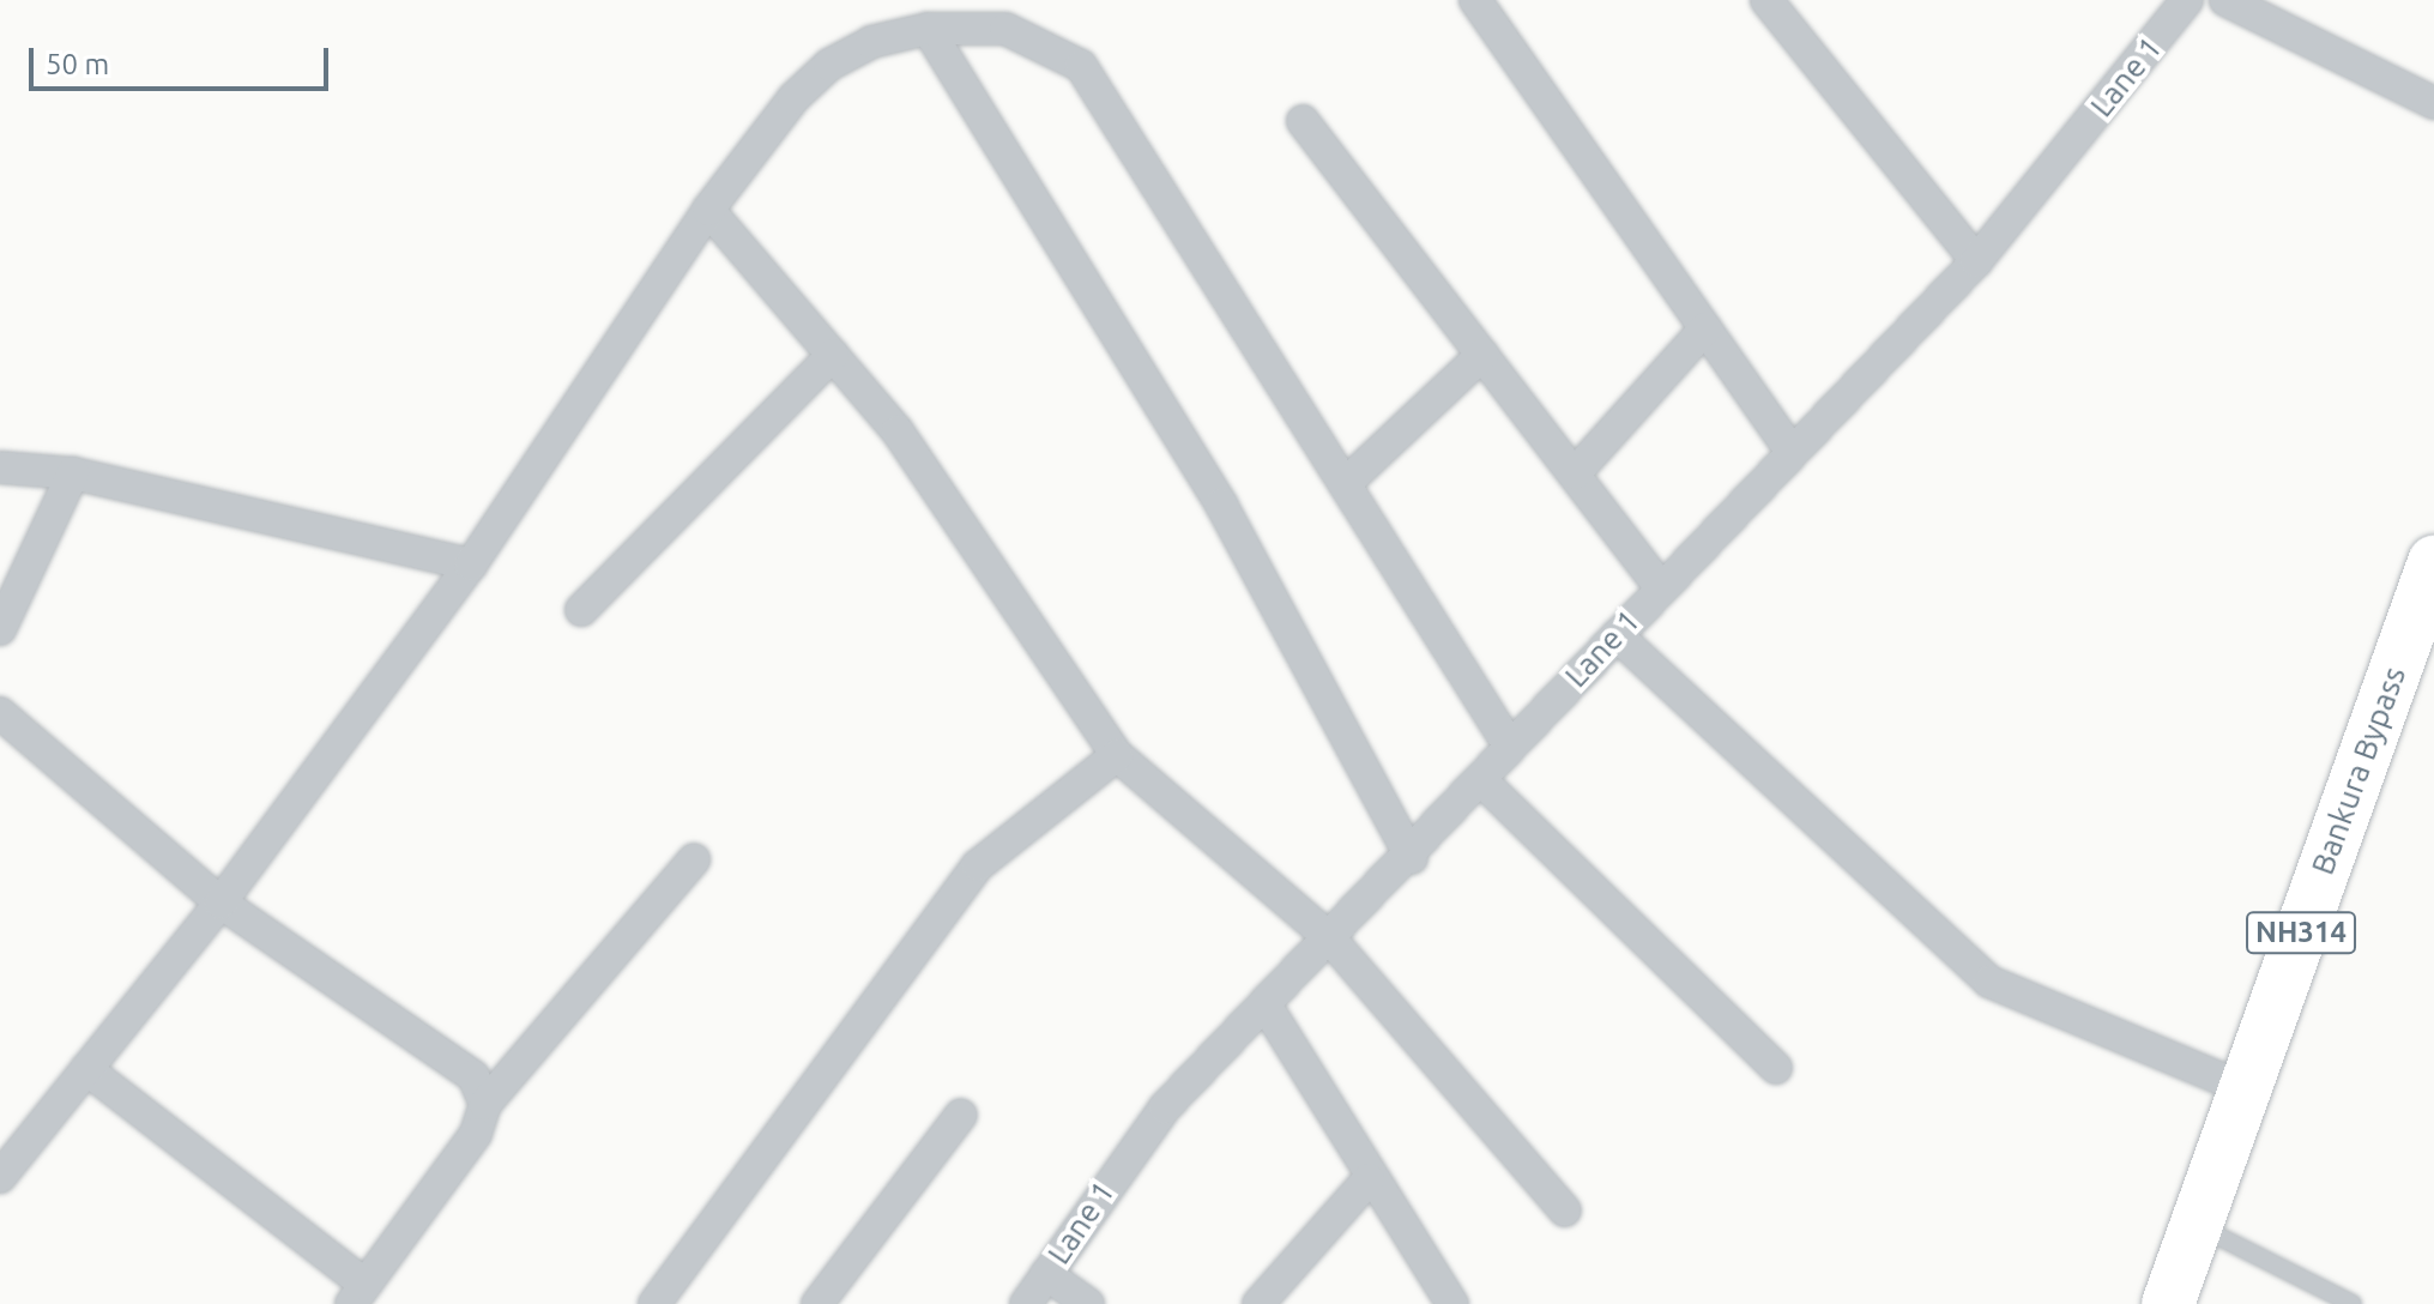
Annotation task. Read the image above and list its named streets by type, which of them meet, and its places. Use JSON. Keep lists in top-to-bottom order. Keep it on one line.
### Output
{"streets":{"highway":["Bankura Bypass","NH314"],"street":["Lane 1"]},"scale_bar":"50 m"}
